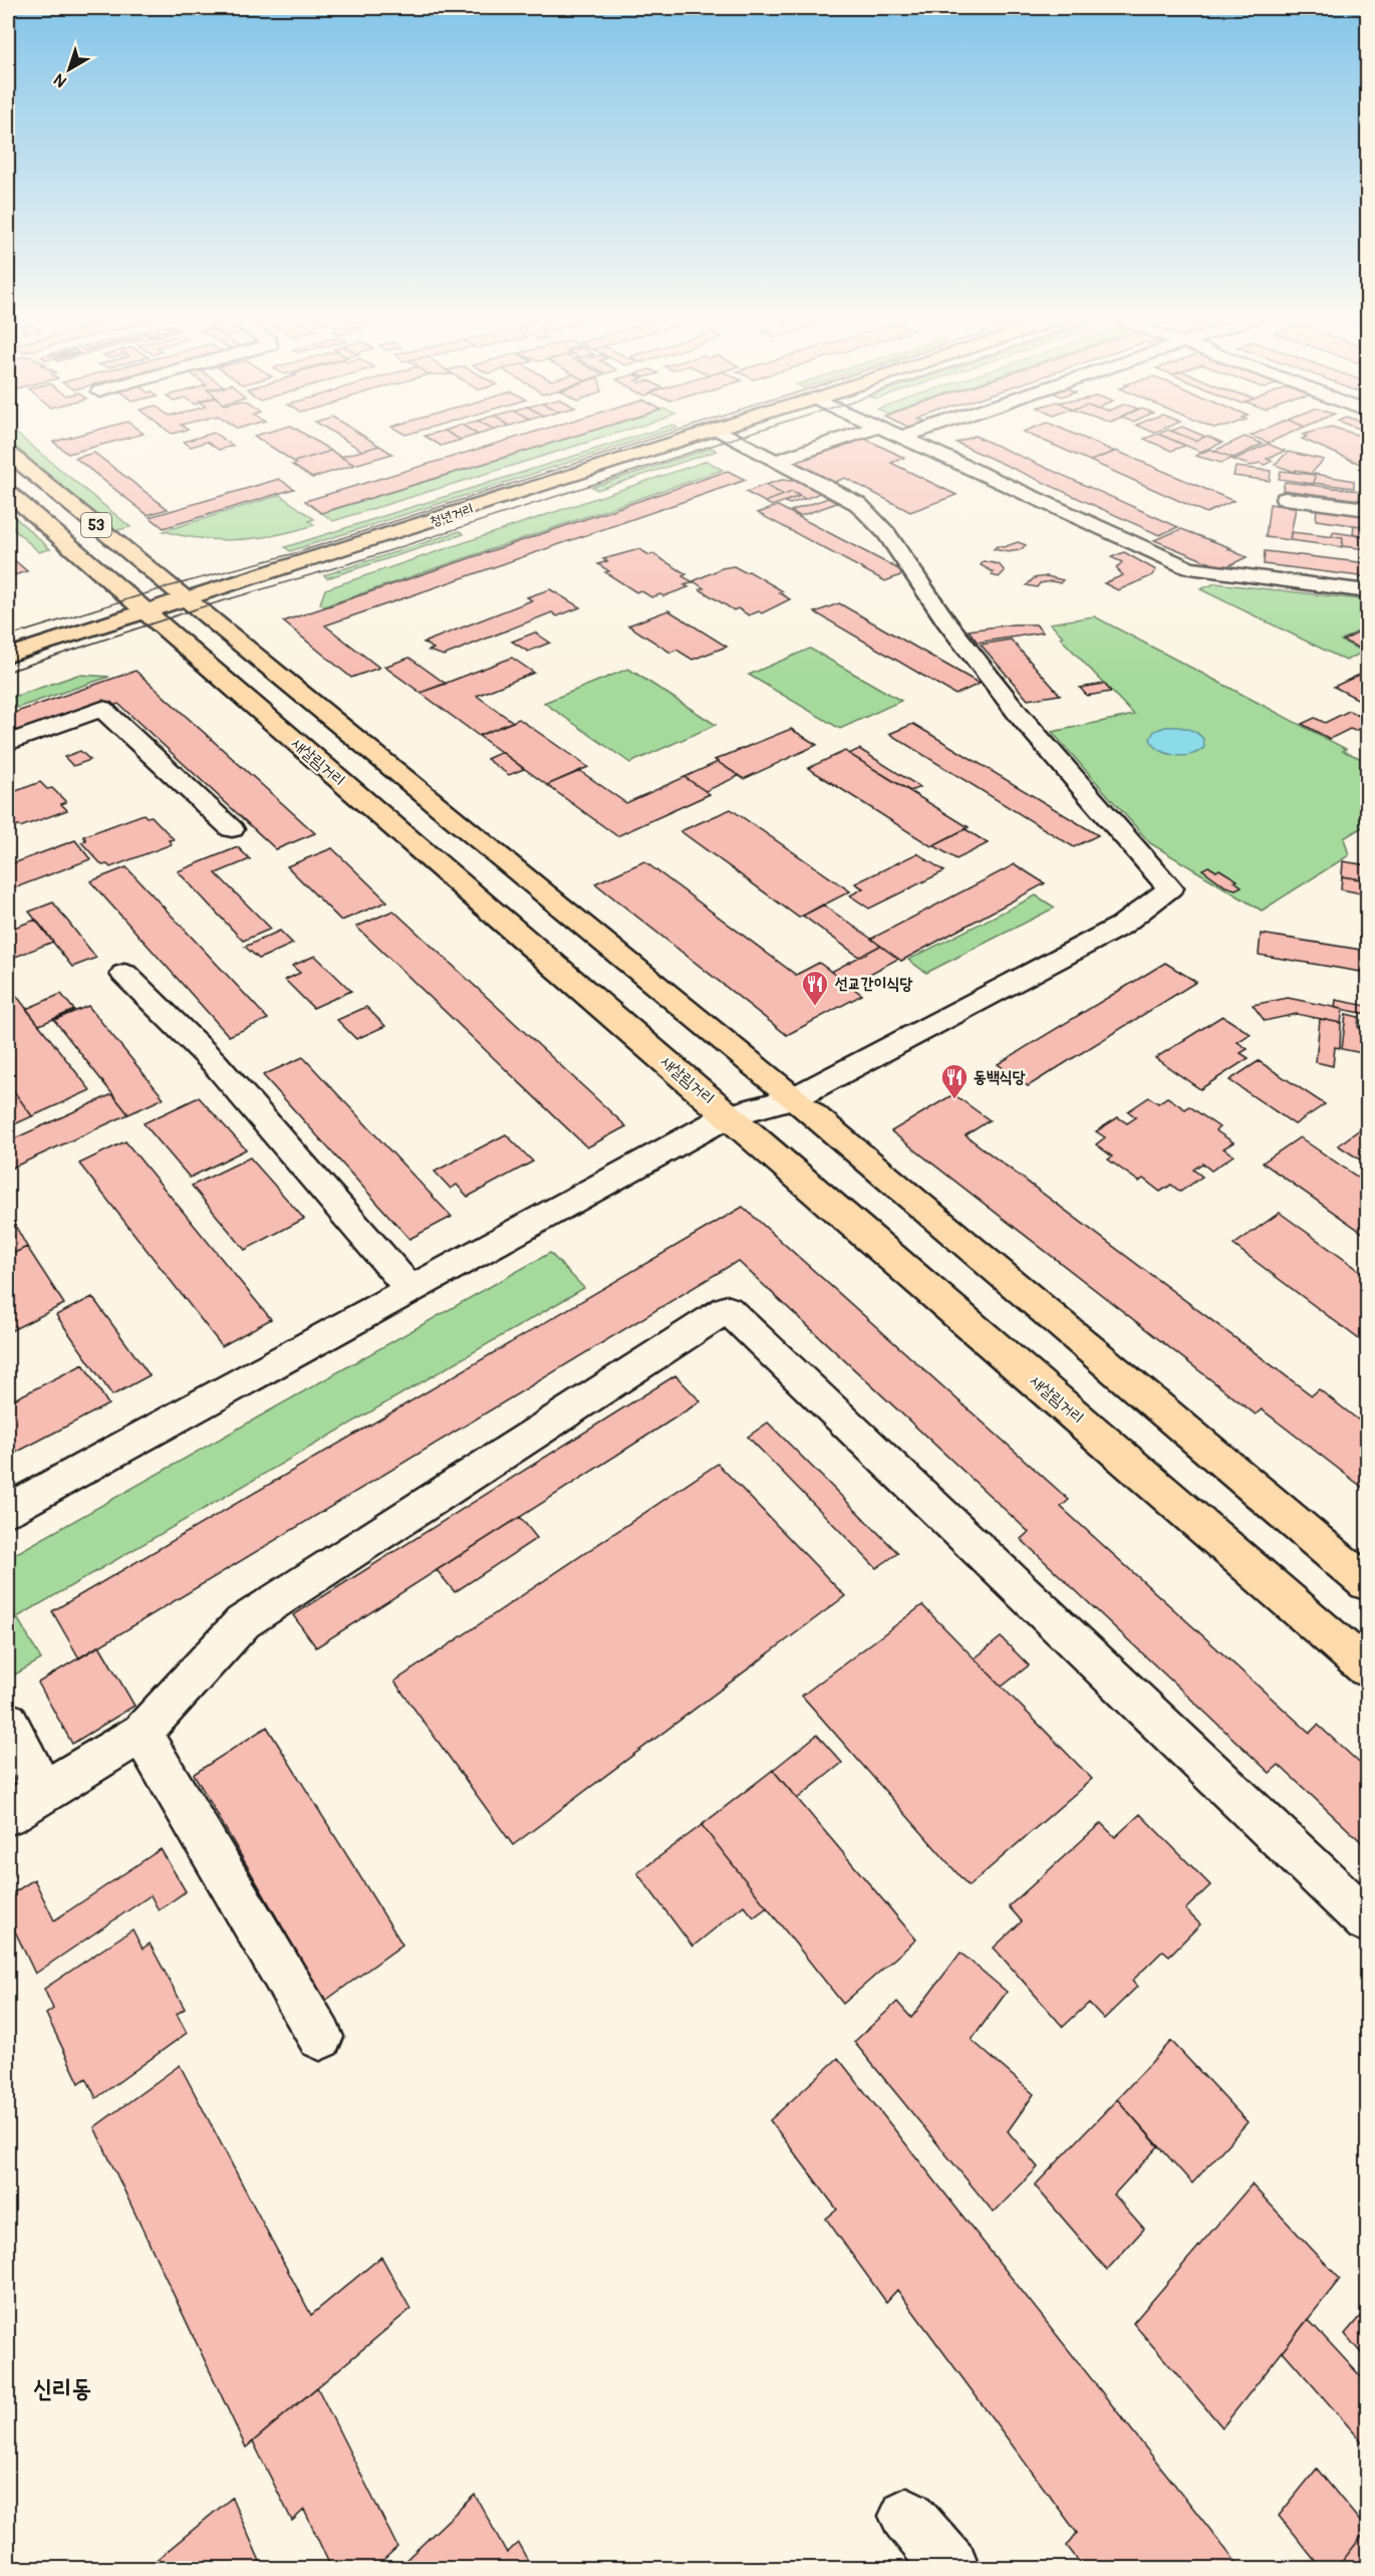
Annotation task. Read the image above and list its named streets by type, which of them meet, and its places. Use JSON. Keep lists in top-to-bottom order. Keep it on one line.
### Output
{"streets":{"main road":["청년거리","53","새살림거리"]},"crossings":[["청년거리","53"],["청년거리","새살림거리"]],"districts":["신리동"],"places":{"restaurant":["선교간이식당","동백식당"]},"north":"bottom left"}
